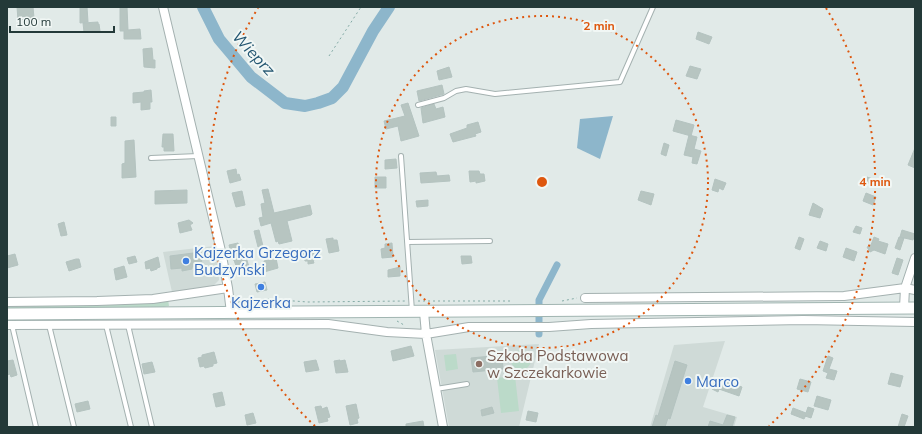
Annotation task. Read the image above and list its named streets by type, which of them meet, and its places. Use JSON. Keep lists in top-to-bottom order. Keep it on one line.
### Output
{"water":["Wieprz"],"places":["Kajzerka Grzegorz Budzyński","Kajzerka","Szkoła Podstawowa w Szczekarkowie","Marco"],"scale_bar":"100 m","rings":["2 min","4 min"]}
